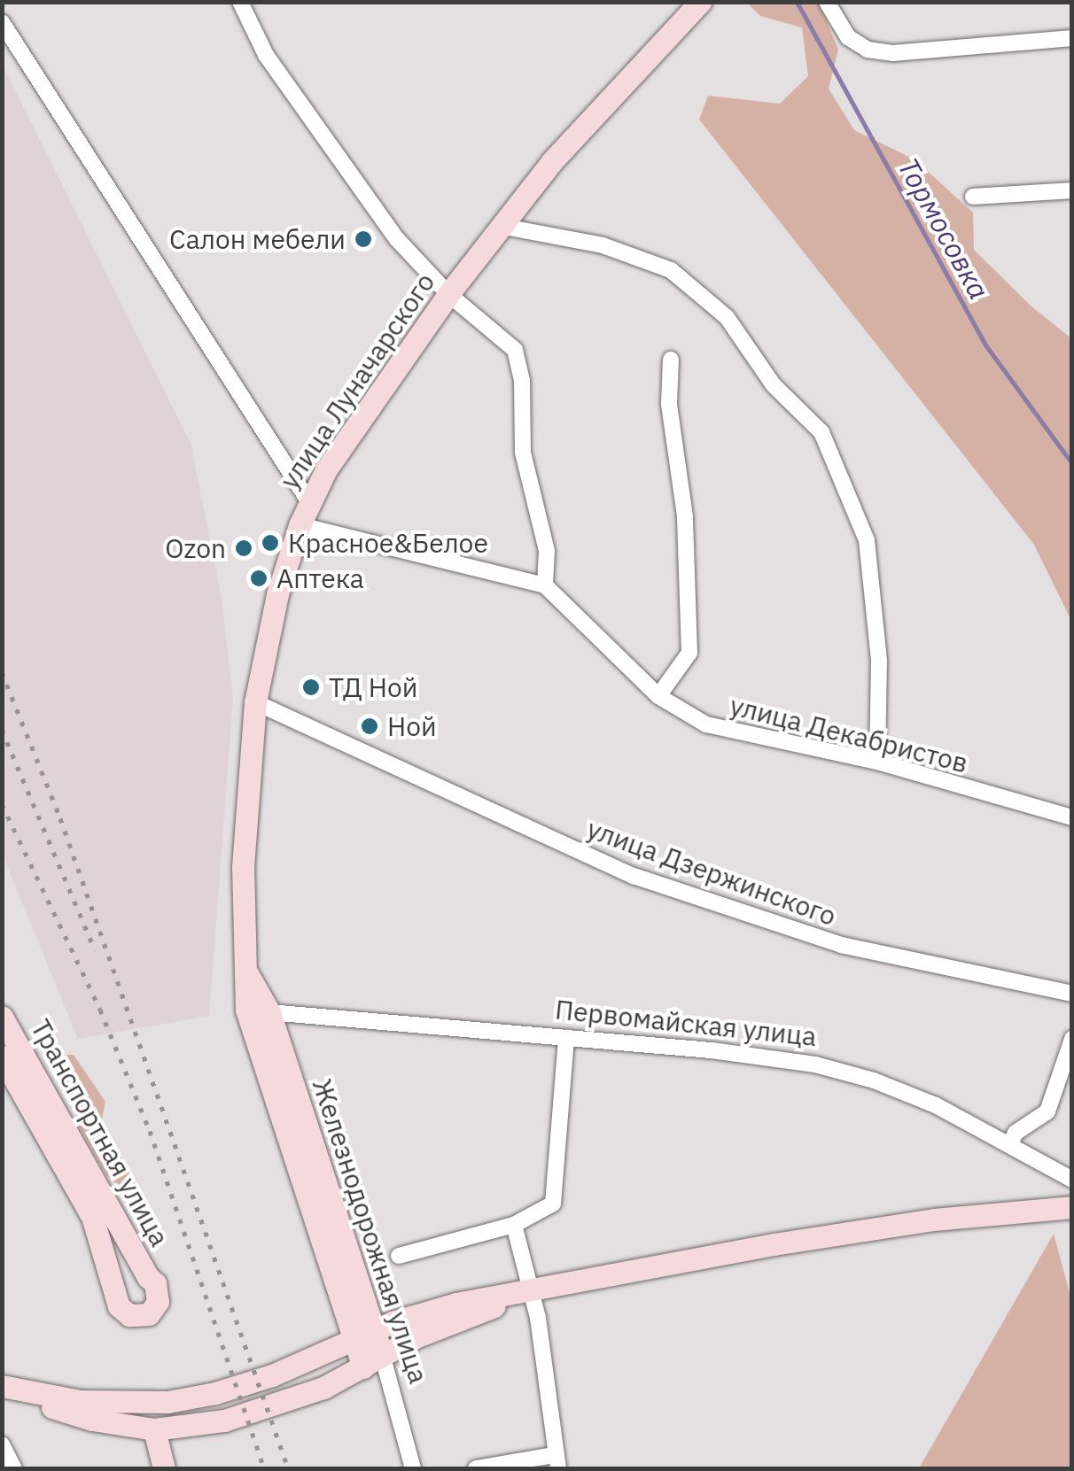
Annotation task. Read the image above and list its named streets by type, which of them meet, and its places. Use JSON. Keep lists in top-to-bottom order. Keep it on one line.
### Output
{"streets":{"main road":["улица Луначарского","Транспортная улица","Железнодорожная улица"],"street":["улица Декабристов","улица Дзержинского","Первомайская улица"]},"crossings":[["улица Луначарского","улица Дзержинского"],["улица Луначарского","Железнодорожная улица"],["Первомайская улица","Железнодорожная улица"]],"water":["Тормосовка"],"places":["Салон мебели","Красное&Белое","Ozon","Аптека","ТД Ной","Ной"]}
